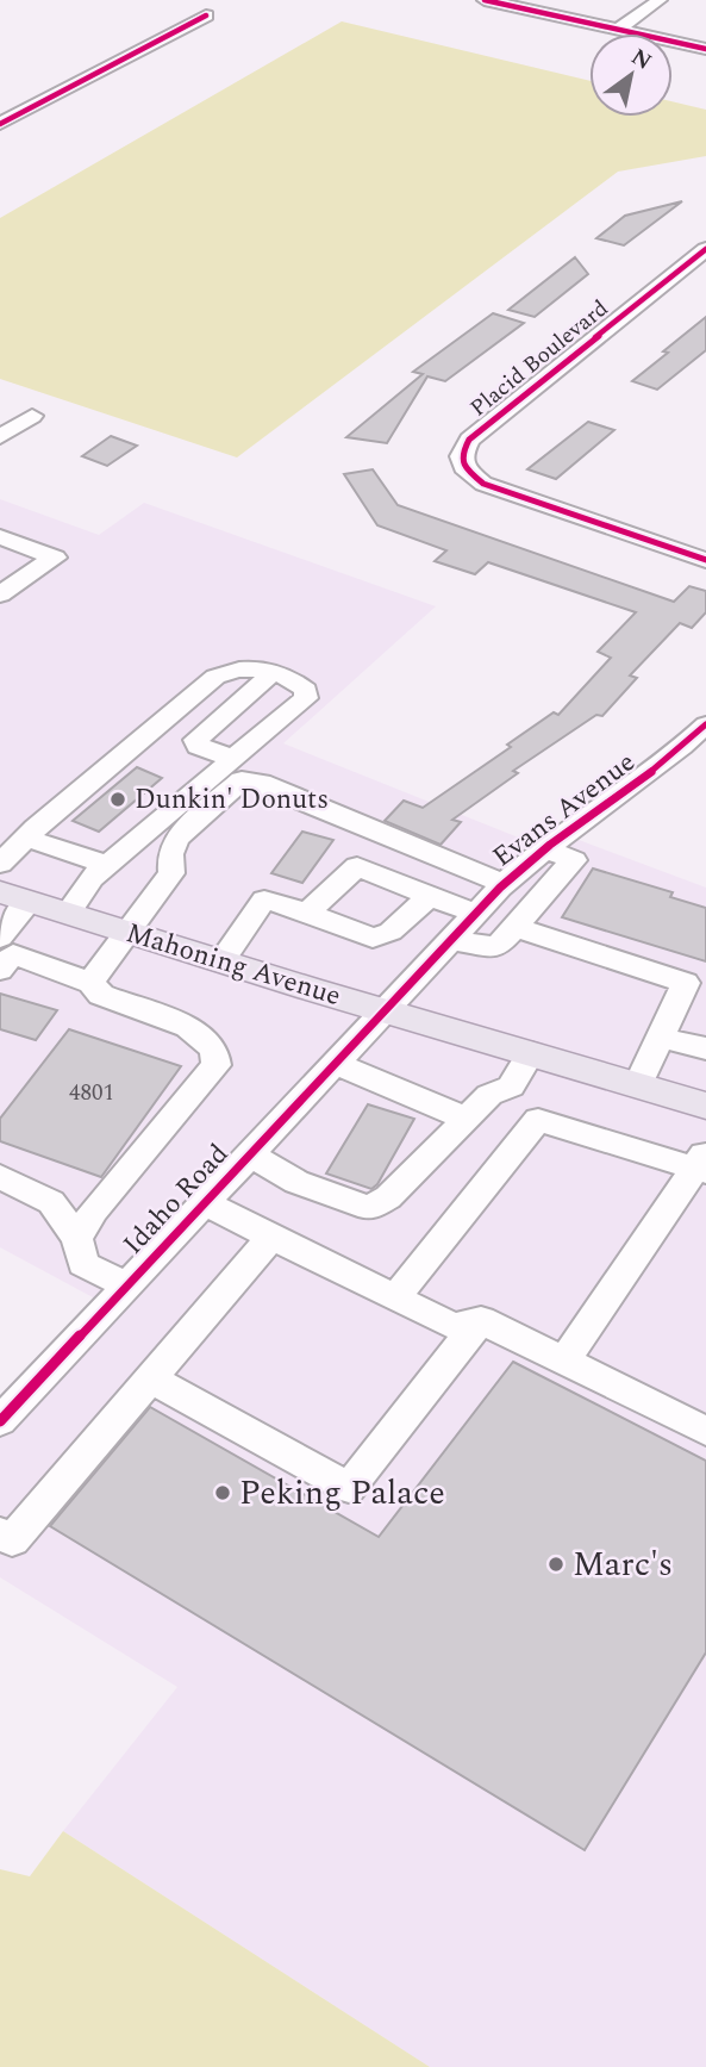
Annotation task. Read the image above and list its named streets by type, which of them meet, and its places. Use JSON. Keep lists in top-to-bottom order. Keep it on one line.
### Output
{"streets":{"main road":["Mahoning Avenue"],"street":["Placid Boulevard","Evans Avenue","Idaho Road"]},"crossings":[["Evans Avenue","Mahoning Avenue"],["Evans Avenue","Idaho Road"],["Mahoning Avenue","Idaho Road"]],"places":["Dunkin' Donuts","Peking Palace","Marc's"],"house_numbers":["4801"],"north":"top right"}
